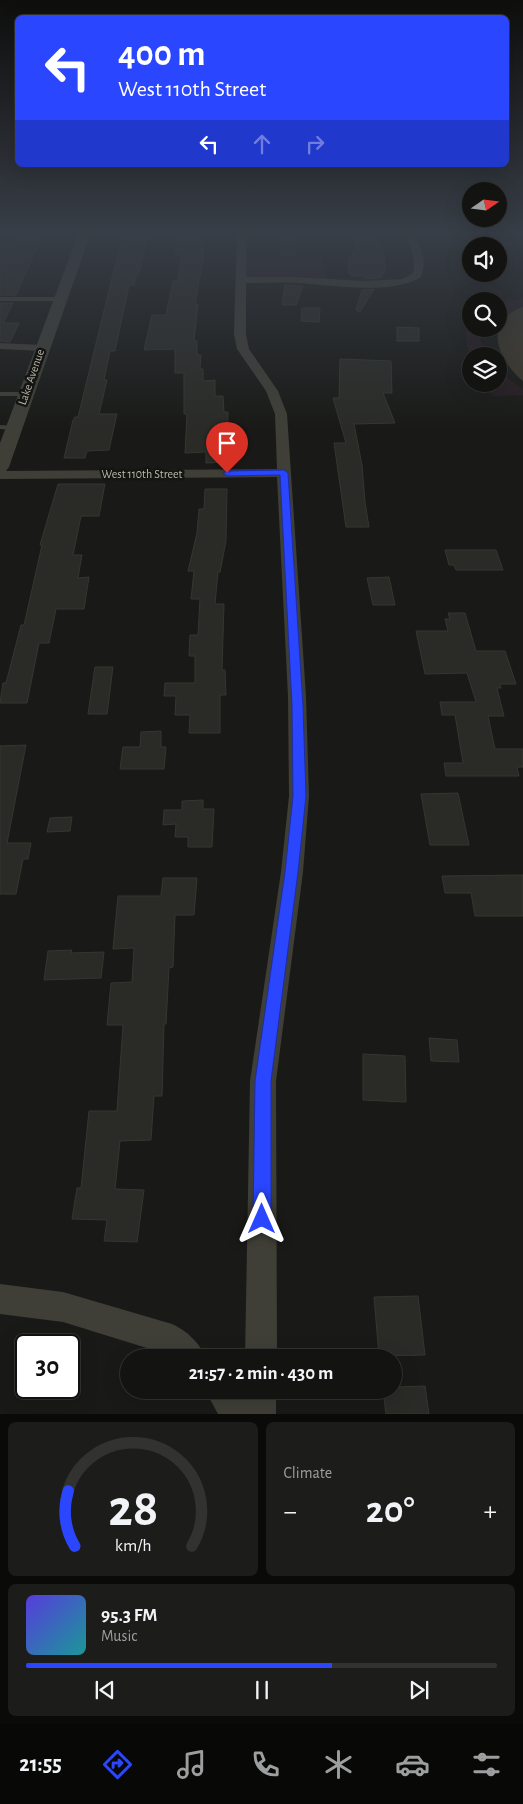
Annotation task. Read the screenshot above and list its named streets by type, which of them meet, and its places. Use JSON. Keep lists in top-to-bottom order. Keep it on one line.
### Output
{"streets":{"street":["Lake Avenue","West 110th Street"]},"north":"right","page":{"turn":["400 m","West 110th Street"],"limit":"30","trip":"21:57 · 2 min · 430 m","tile":"Climate","heat":["−","20°","+"],"song":["95.3 FM","Music"],"tabs":"21:55","gauge":["28","km/h"]}}
